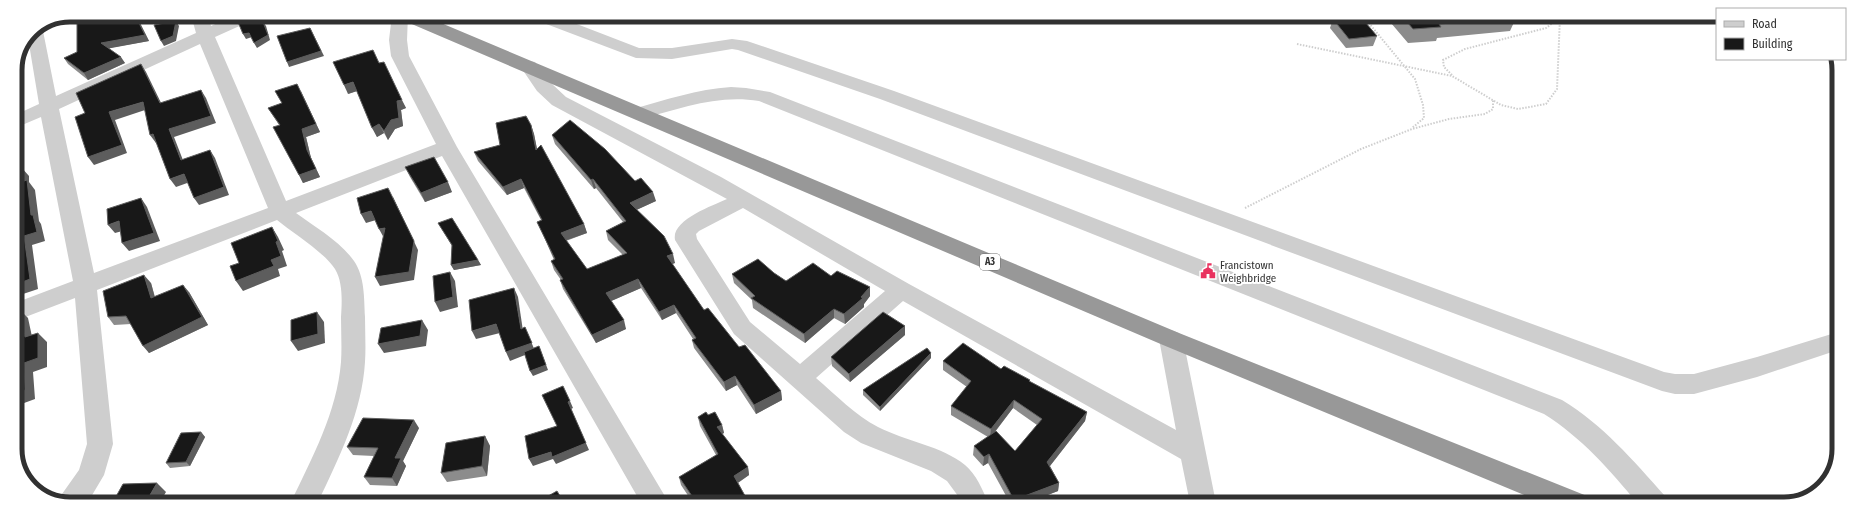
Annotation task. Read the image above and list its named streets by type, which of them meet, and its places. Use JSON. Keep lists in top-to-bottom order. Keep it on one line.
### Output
{"streets":{"highway":["A3"]},"places":{"public building":["Francistown Weighbridge"]},"legend":["Road","Building"]}
